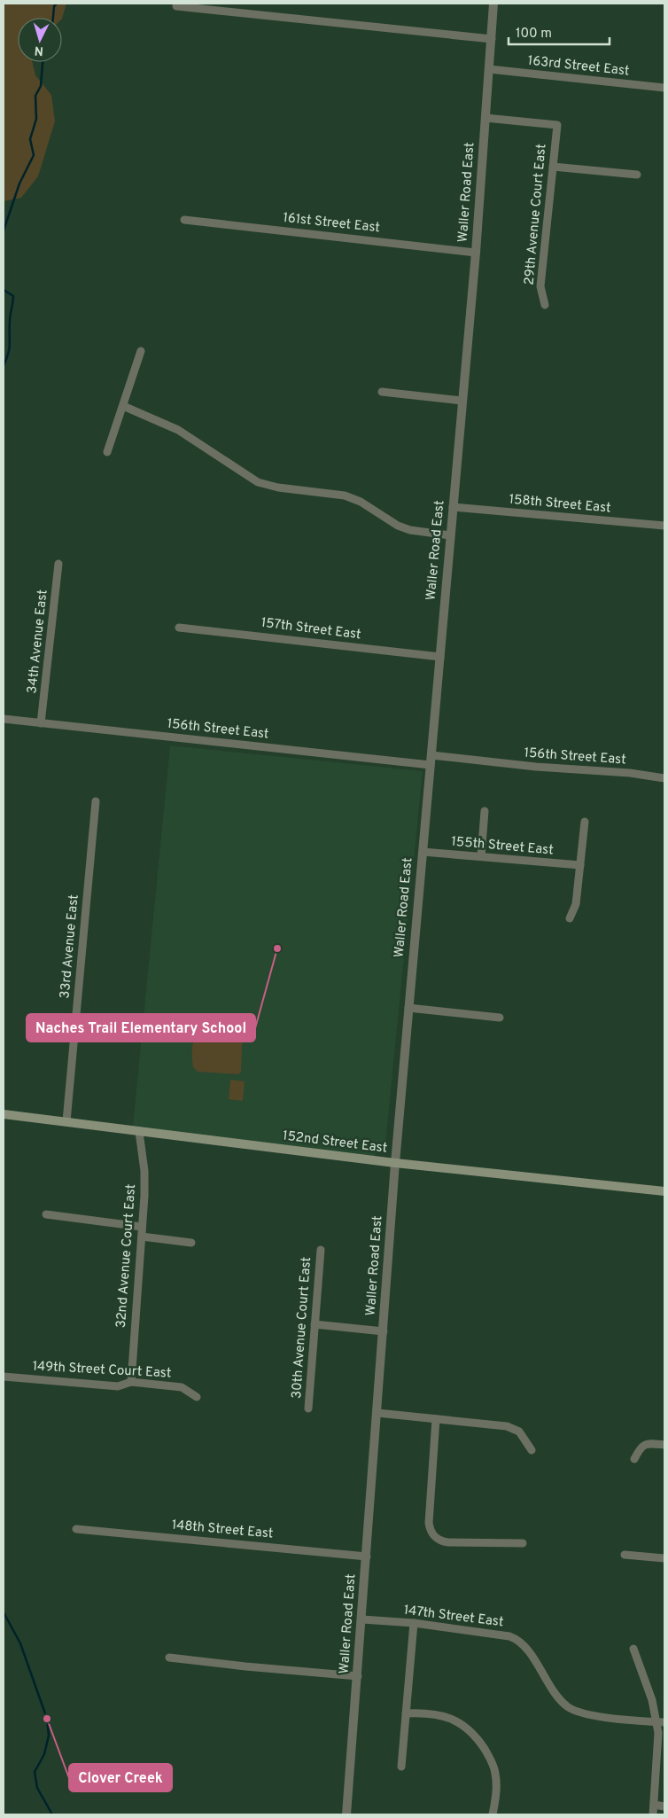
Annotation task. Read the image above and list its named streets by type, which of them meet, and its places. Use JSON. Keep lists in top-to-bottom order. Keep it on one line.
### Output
{"streets":{"main road":["152nd Street East"],"street":["163rd Street East","Waller Road East","29th Avenue Court East","161st Street East","158th Street East","157th Street East","34th Avenue East","156th Street East","155th Street East","33rd Avenue East","32nd Avenue Court East","30th Avenue Court East","149th Street Court East","148th Street East","147th Street East"]},"crossings":[["163rd Street East","Waller Road East"],["Waller Road East","29th Avenue Court East"],["Waller Road East","161st Street East"],["Waller Road East","158th Street East"],["Waller Road East","157th Street East"],["Waller Road East","156th Street East"],["Waller Road East","155th Street East"],["Waller Road East","152nd Street East"],["Waller Road East","148th Street East"],["Waller Road East","147th Street East"],["34th Avenue East","156th Street East"],["33rd Avenue East","152nd Street East"],["152nd Street East","32nd Avenue Court East"],["32nd Avenue Court East","149th Street Court East"]],"places":["Naches Trail Elementary School","Clover Creek"],"scale_bar":"100 m","north":"bottom"}
